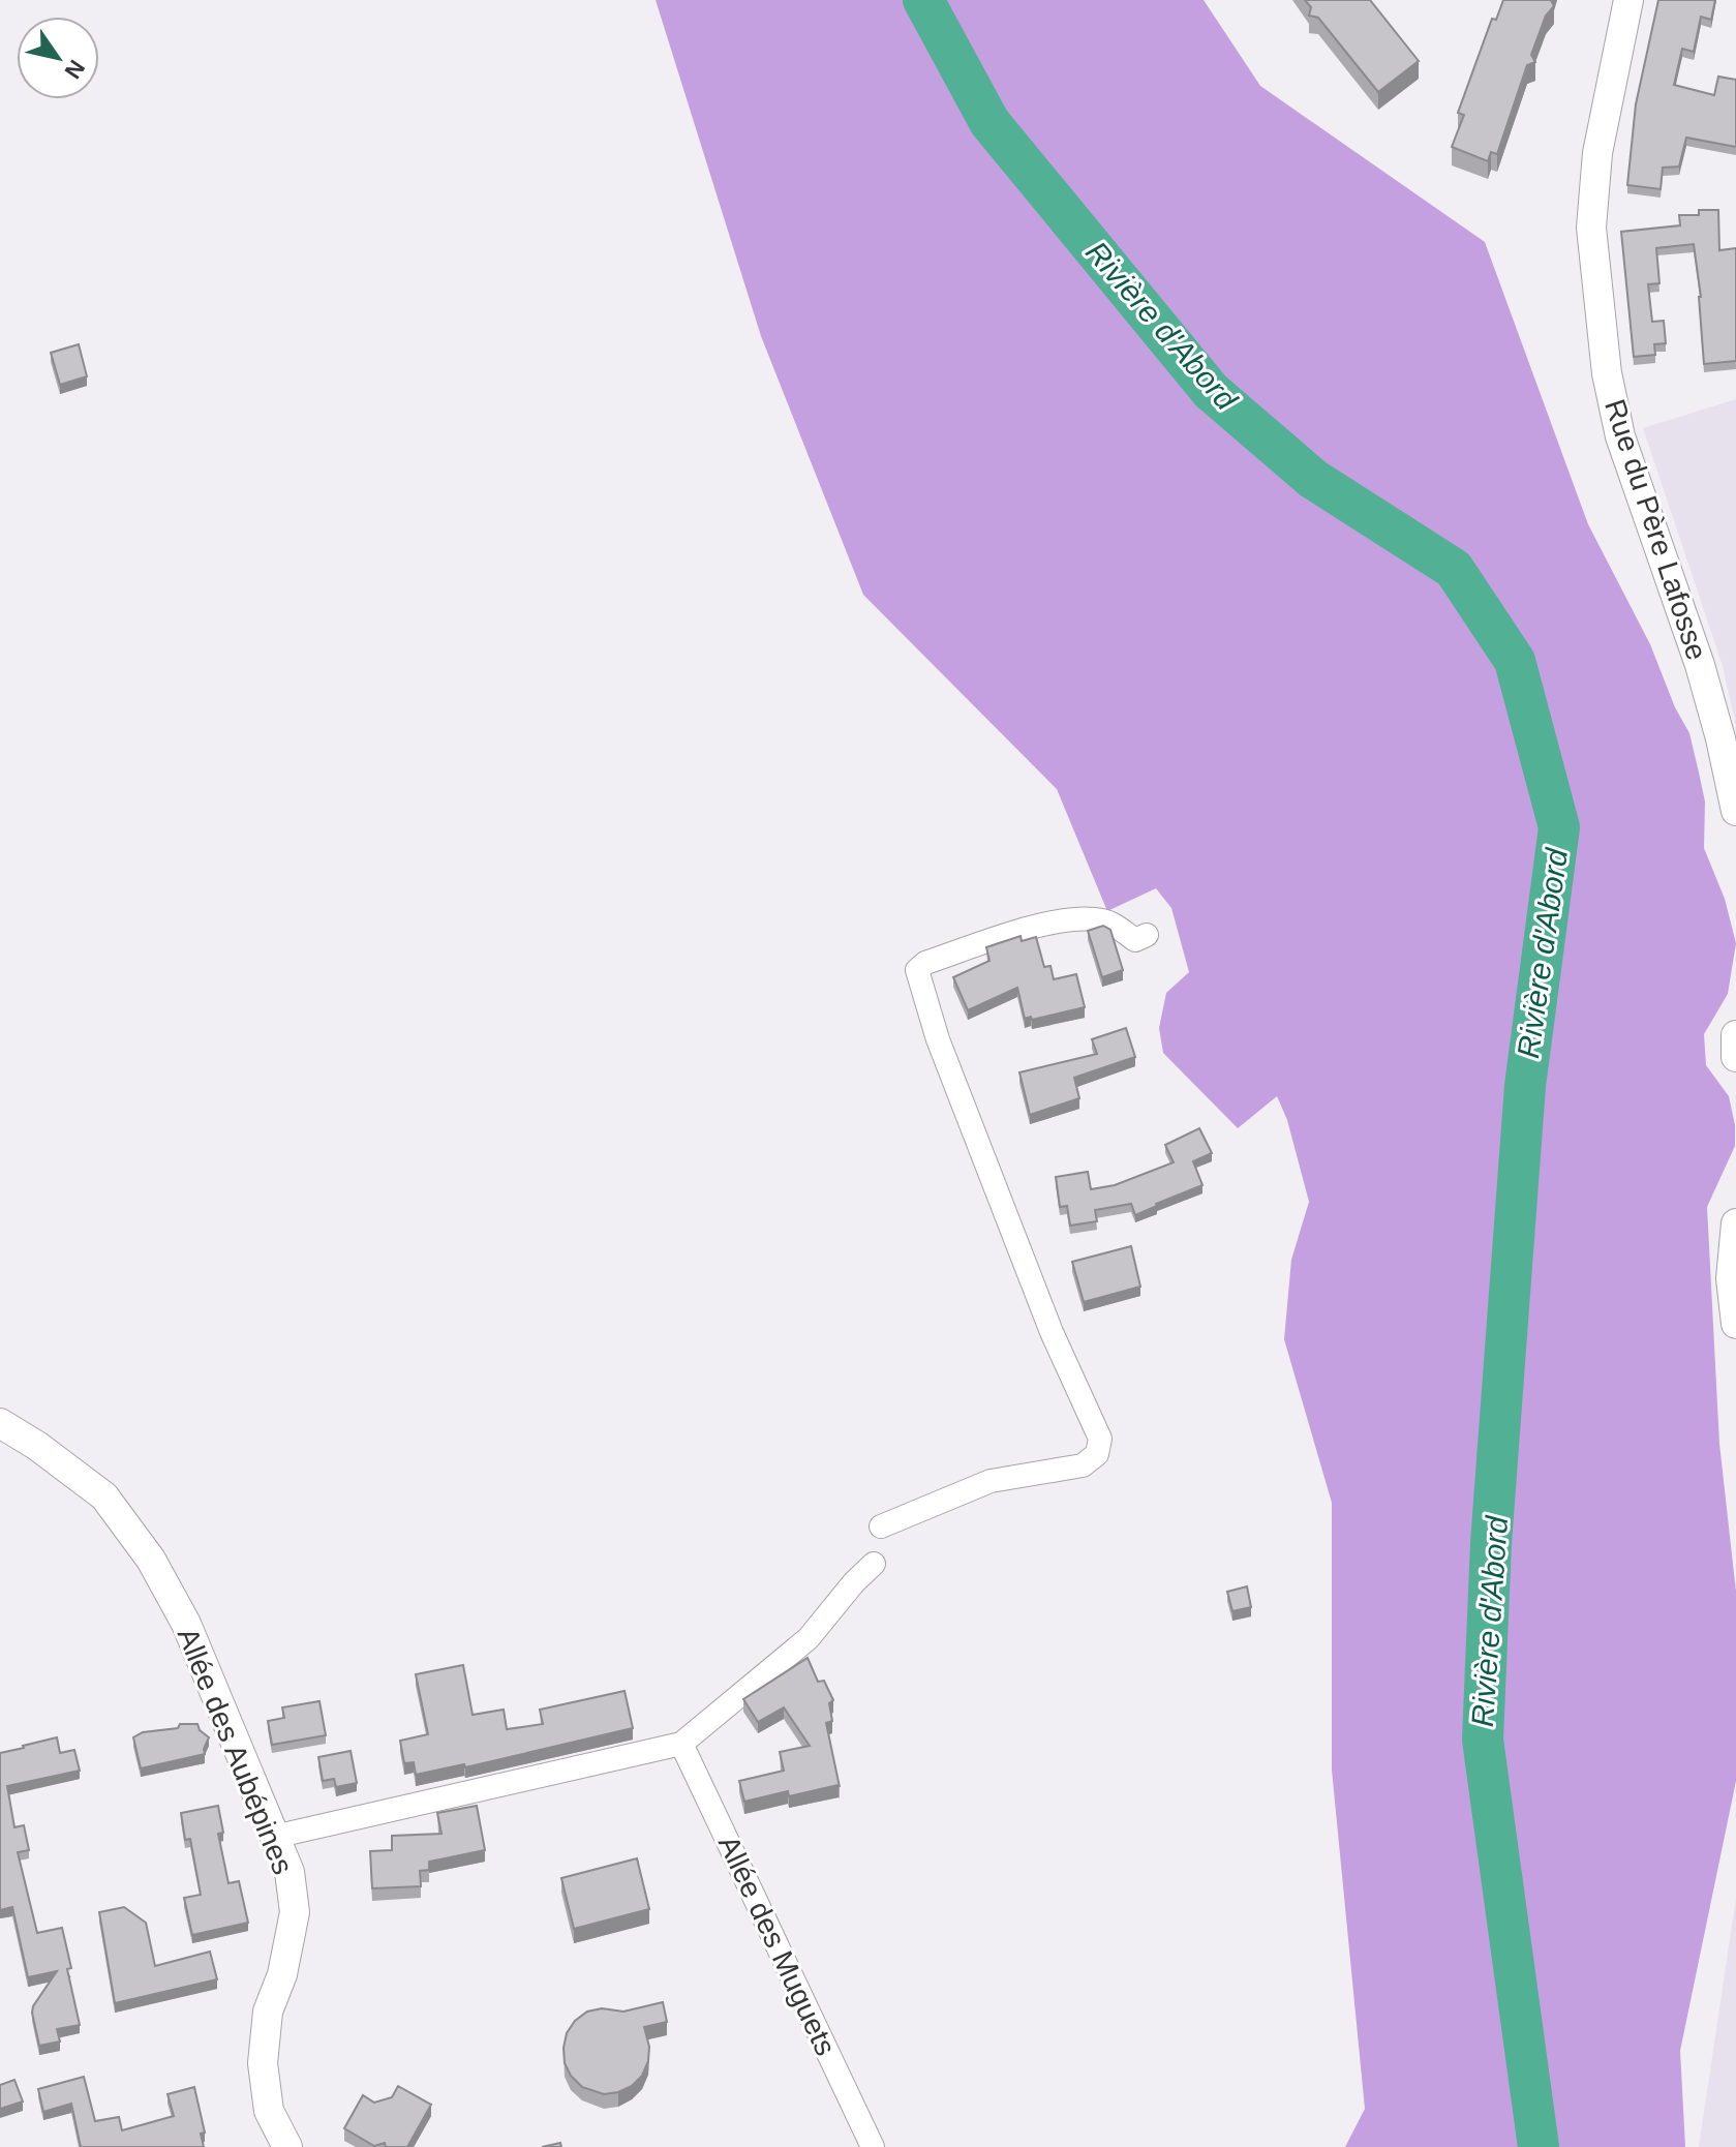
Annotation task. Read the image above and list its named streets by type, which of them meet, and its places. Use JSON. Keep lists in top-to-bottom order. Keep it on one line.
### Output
{"streets":{"street":["Rue du Père Lafosse","Allée des Aubépines","Allée des Muguets"]},"water":["Rivière d'Abord"],"north":"bottom right"}
